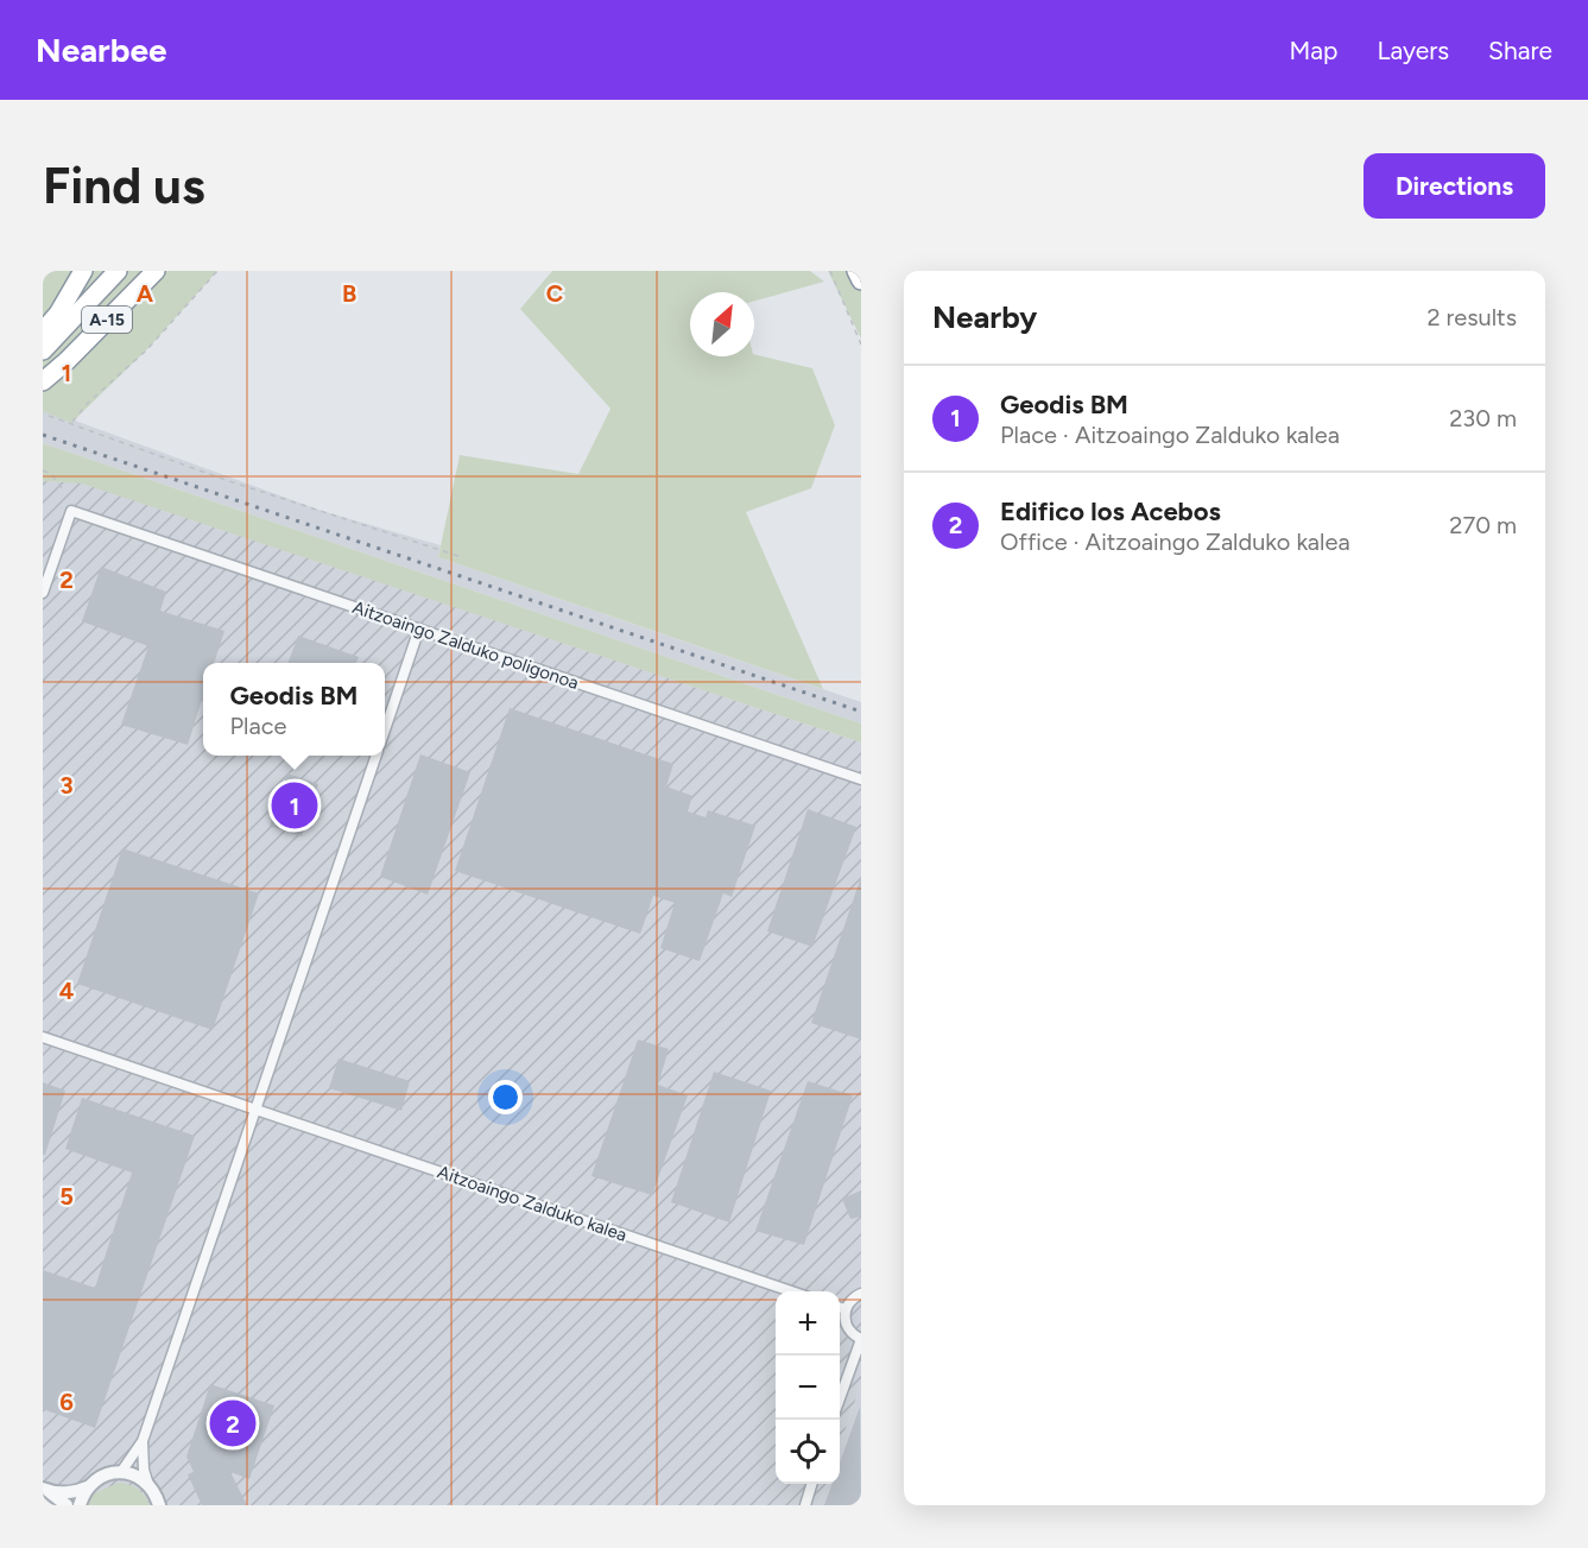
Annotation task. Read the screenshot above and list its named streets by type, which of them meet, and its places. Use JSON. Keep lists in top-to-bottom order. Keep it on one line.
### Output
{"streets":{"highway":["A-15"],"street":["Aitzoaingo Zalduko poligonoa","Aitzoaingo Zalduko kalea"]},"north":"top right","page":{"header":"Nearbee","nav":["Map","Layers","Share"],"buttons":"Directions","title":"Find us","heading":["Nearby","2 results"],"list":[{"mark":"1","name":"Geodis BM","note":"Place · Aitzoaingo Zalduko kalea","value":"230 m"},{"mark":"2","name":"Edifico los Acebos","note":"Office · Aitzoaingo Zalduko kalea","value":"270 m"}],"popup":["Geodis BM","Place"],"pins":["1","2"],"map_buttons":["+","−"]},"grid":{"columns":["A","B","C"],"rows":["1","2","3","4","5","6"]}}
